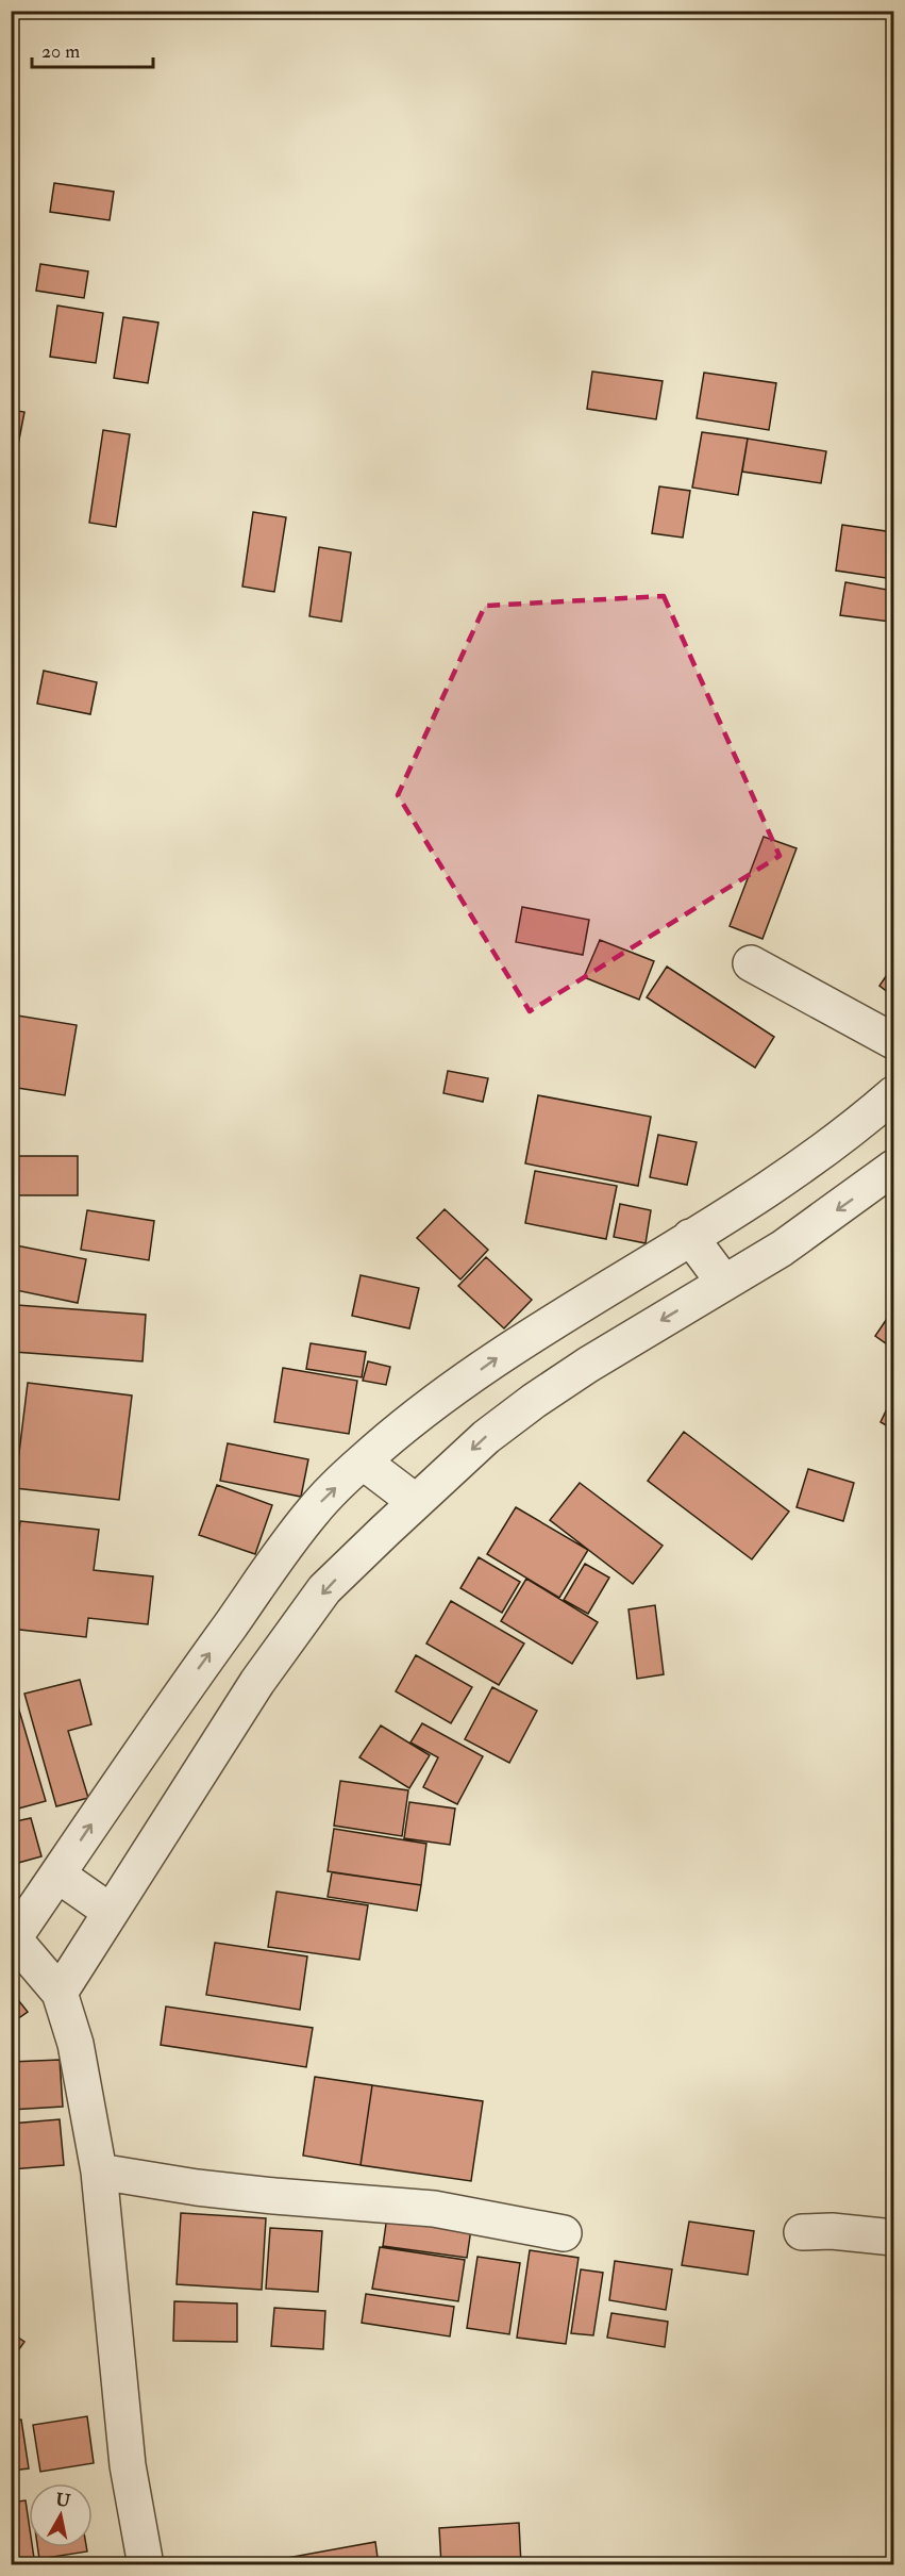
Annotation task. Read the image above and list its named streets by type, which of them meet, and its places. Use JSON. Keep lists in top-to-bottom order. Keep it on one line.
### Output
{"scale_bar":"20 m","north":"top"}
